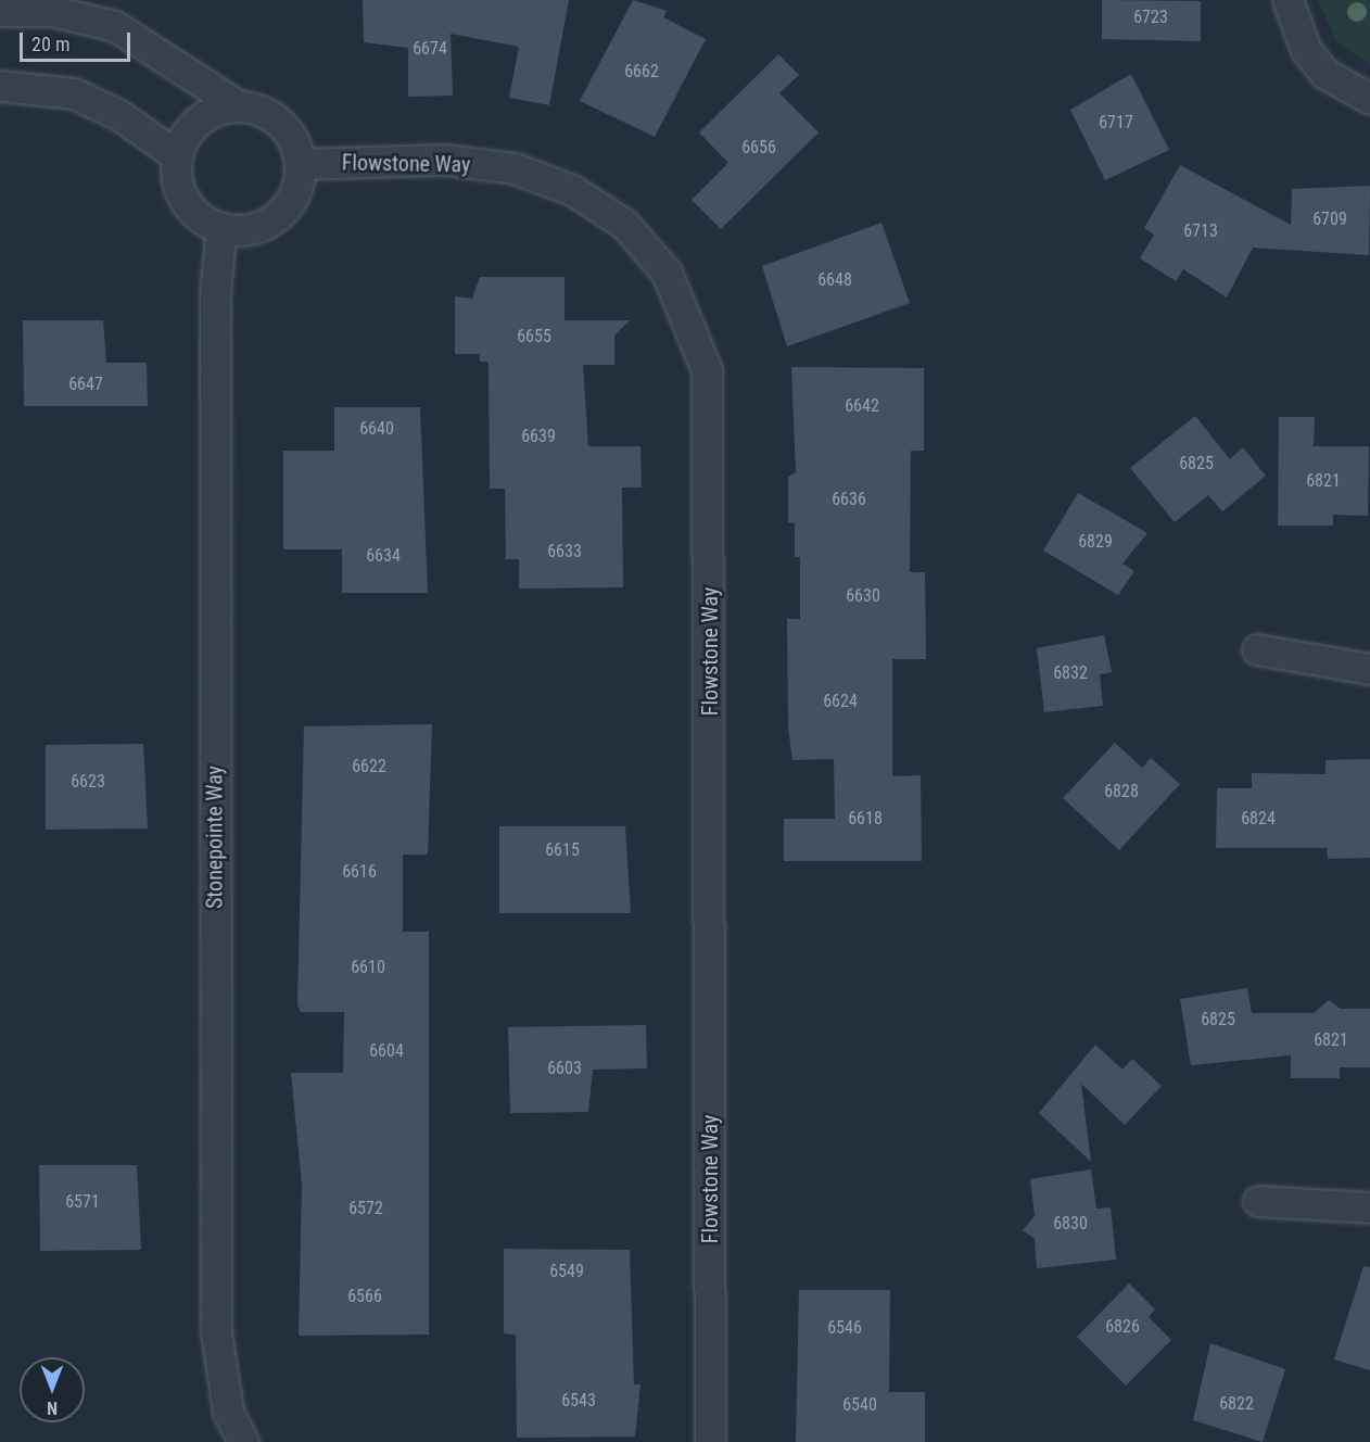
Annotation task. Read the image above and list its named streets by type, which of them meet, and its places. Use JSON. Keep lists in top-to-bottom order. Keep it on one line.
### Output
{"streets":{"street":["Flowstone Way","Stonepointe Way"]},"crossings":[["Flowstone Way","Stonepointe Way"]],"house_numbers":["6723","6674","6662","6717","6656","6709","6713","6648","6655","6647","6642","6640","6639","6825","6821","6636","6829","6633","6634","6630","6832","6624","6622","6623","6828","6618","6824","6615","6616","6610","6825","6821","6604","6603","6571","6572","6830","6549","6566","6826","6546","6543","6822","6540"],"scale_bar":"20 m","north":"bottom"}
